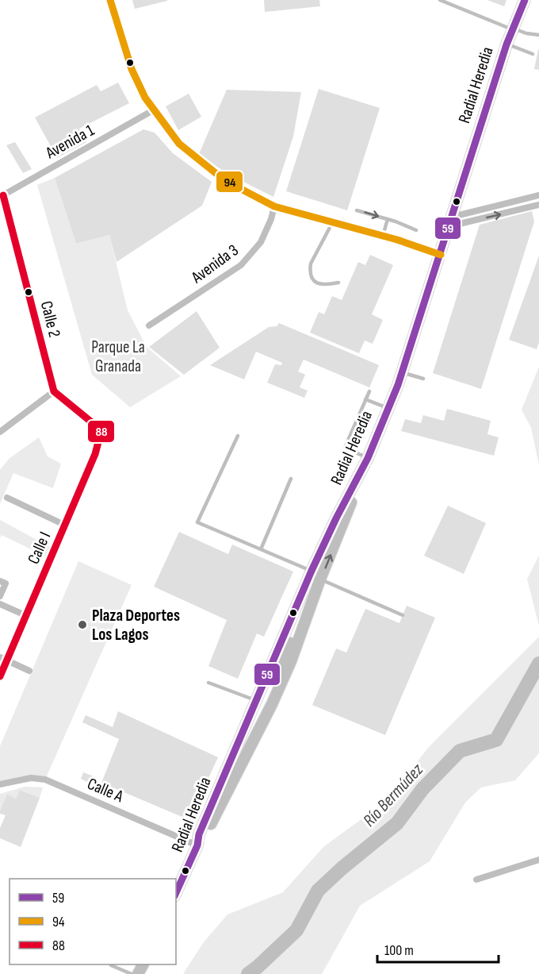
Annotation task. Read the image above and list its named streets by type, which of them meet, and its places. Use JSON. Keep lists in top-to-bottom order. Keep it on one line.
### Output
{"streets":{"main road":["Radial Heredia"],"street":["Avenida 1","Avenida 3","Calle 2","Calle I","Calle A"]},"crossings":[["Radial Heredia","Calle A"],["Avenida 1","Calle 2"],["Calle 2","Calle I"]],"water":["Río Bermúdez"],"parks":["Parque La Granada"],"places":["Plaza Deportes Los Lagos"],"lines":["transit line 59","transit line 94","transit line 88"],"legend":["59","94","88"],"scale_bar":"100 m"}
